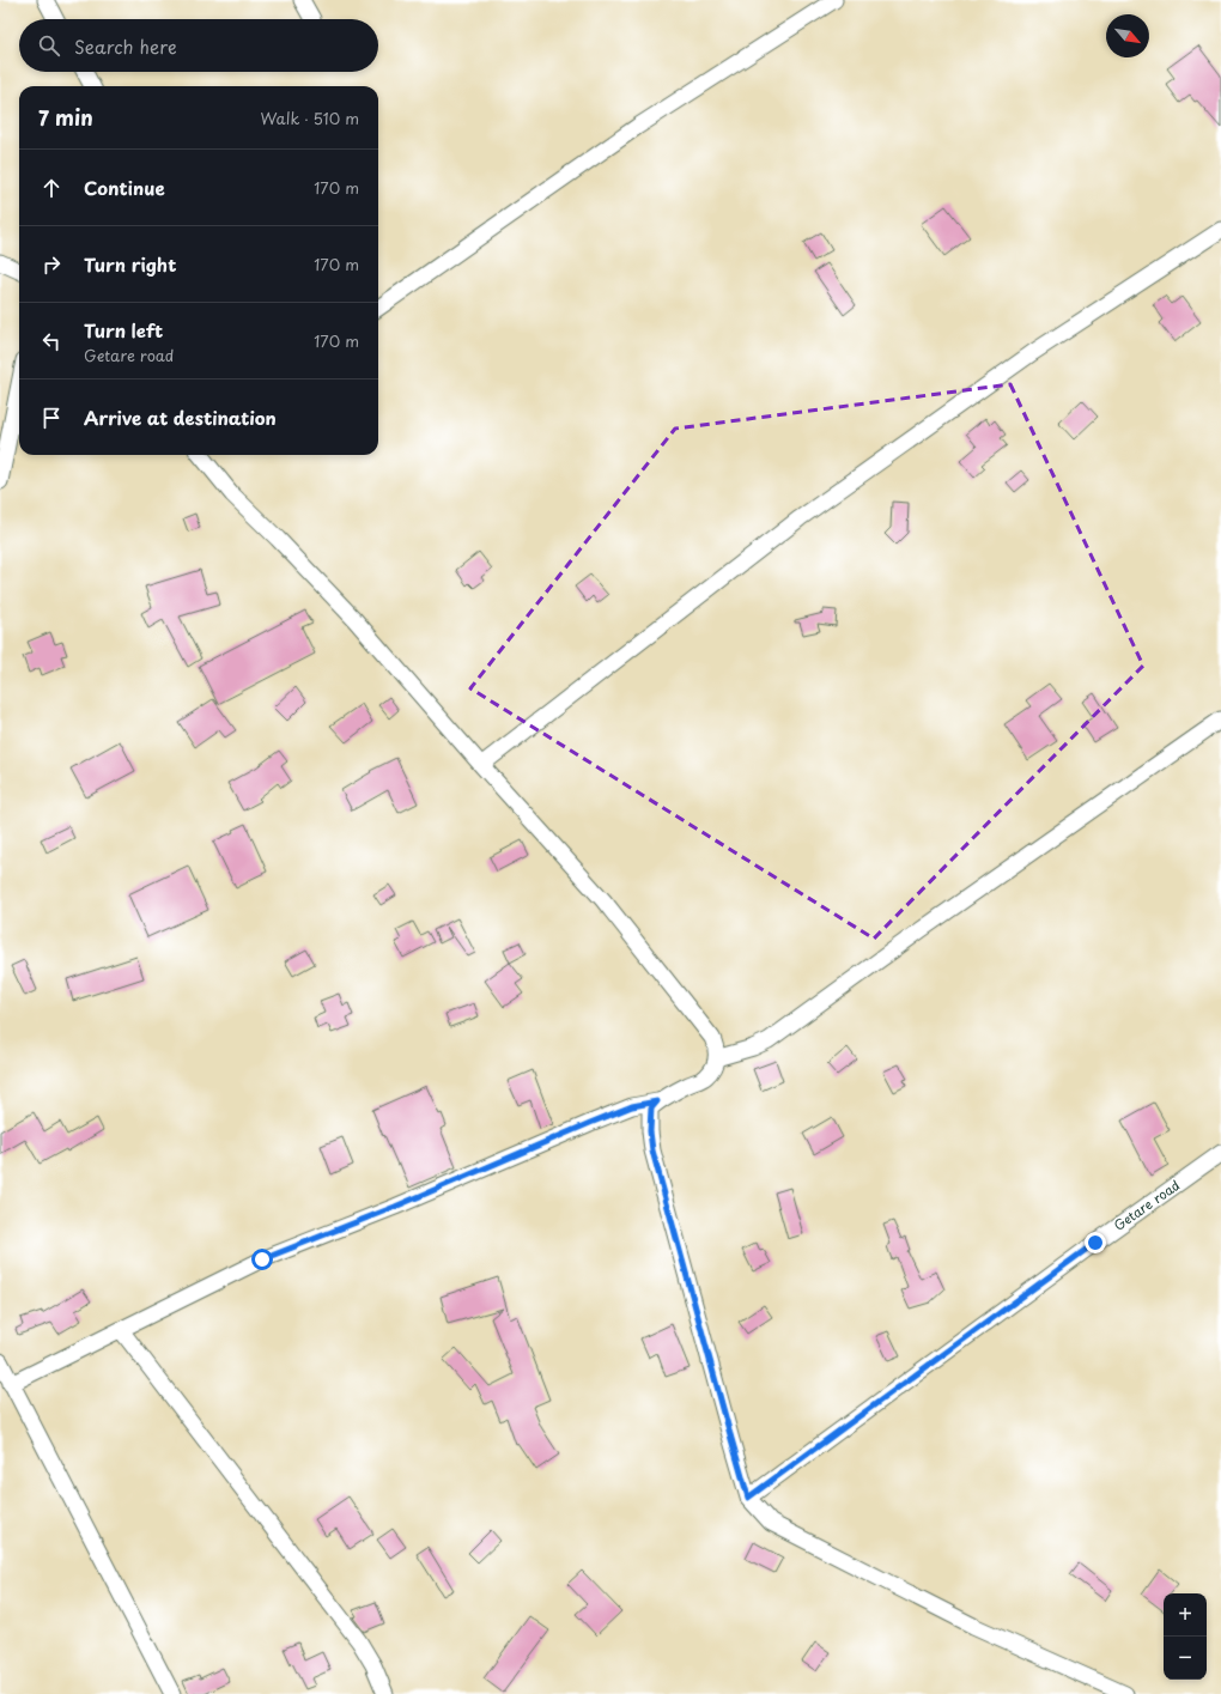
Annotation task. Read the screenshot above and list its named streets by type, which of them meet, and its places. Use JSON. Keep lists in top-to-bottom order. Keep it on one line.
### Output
{"streets":{"street":["Getare road"]},"north":"bottom right","page":{"search":"Search here","heading":["7 min","Walk · 510 m"],"list":[["Continue","170 m"],["Turn right","170 m"],["Turn left","Getare road","170 m"],"Arrive at destination"],"map_buttons":["+","−"]}}
